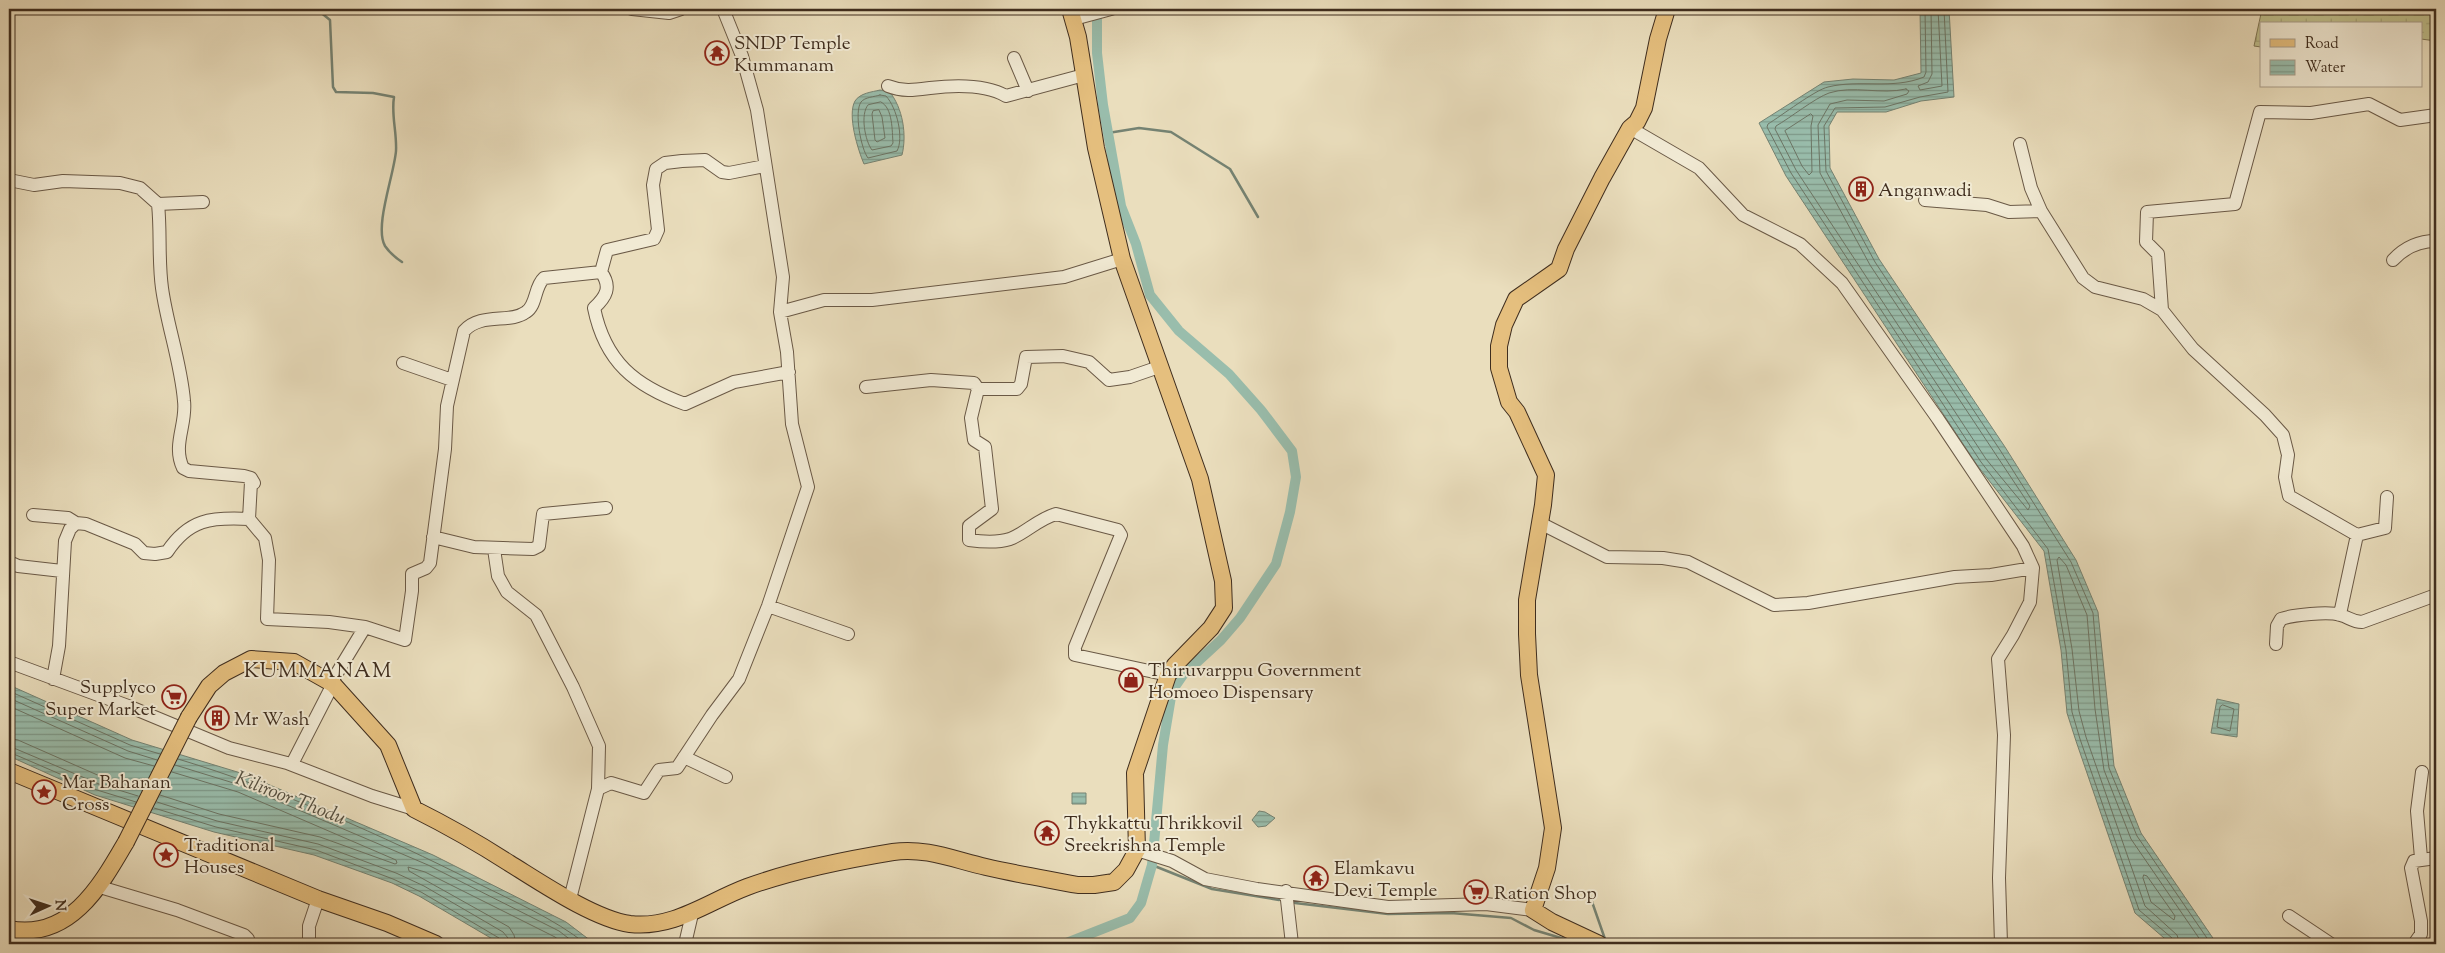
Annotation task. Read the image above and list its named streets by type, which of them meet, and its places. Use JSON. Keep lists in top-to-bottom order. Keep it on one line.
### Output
{"districts":["KUMMANAM"],"water":["Kiliroor Thodu"],"places":{"temple":["SNDP Temple Kummanam","Thykkattu Thrikkovil Sreekrishna Temple","Elamkavu Devi Temple"],"building":["Anganwadi","Mr Wash"],"shop":["Thiruvarppu Government Homoeo Dispensary"],"supermarket":["Supplyco Super Market","Ration Shop"],"place":["Mar Bahanan Cross","Traditional Houses"]},"legend":["Road","Water"],"north":"right"}
